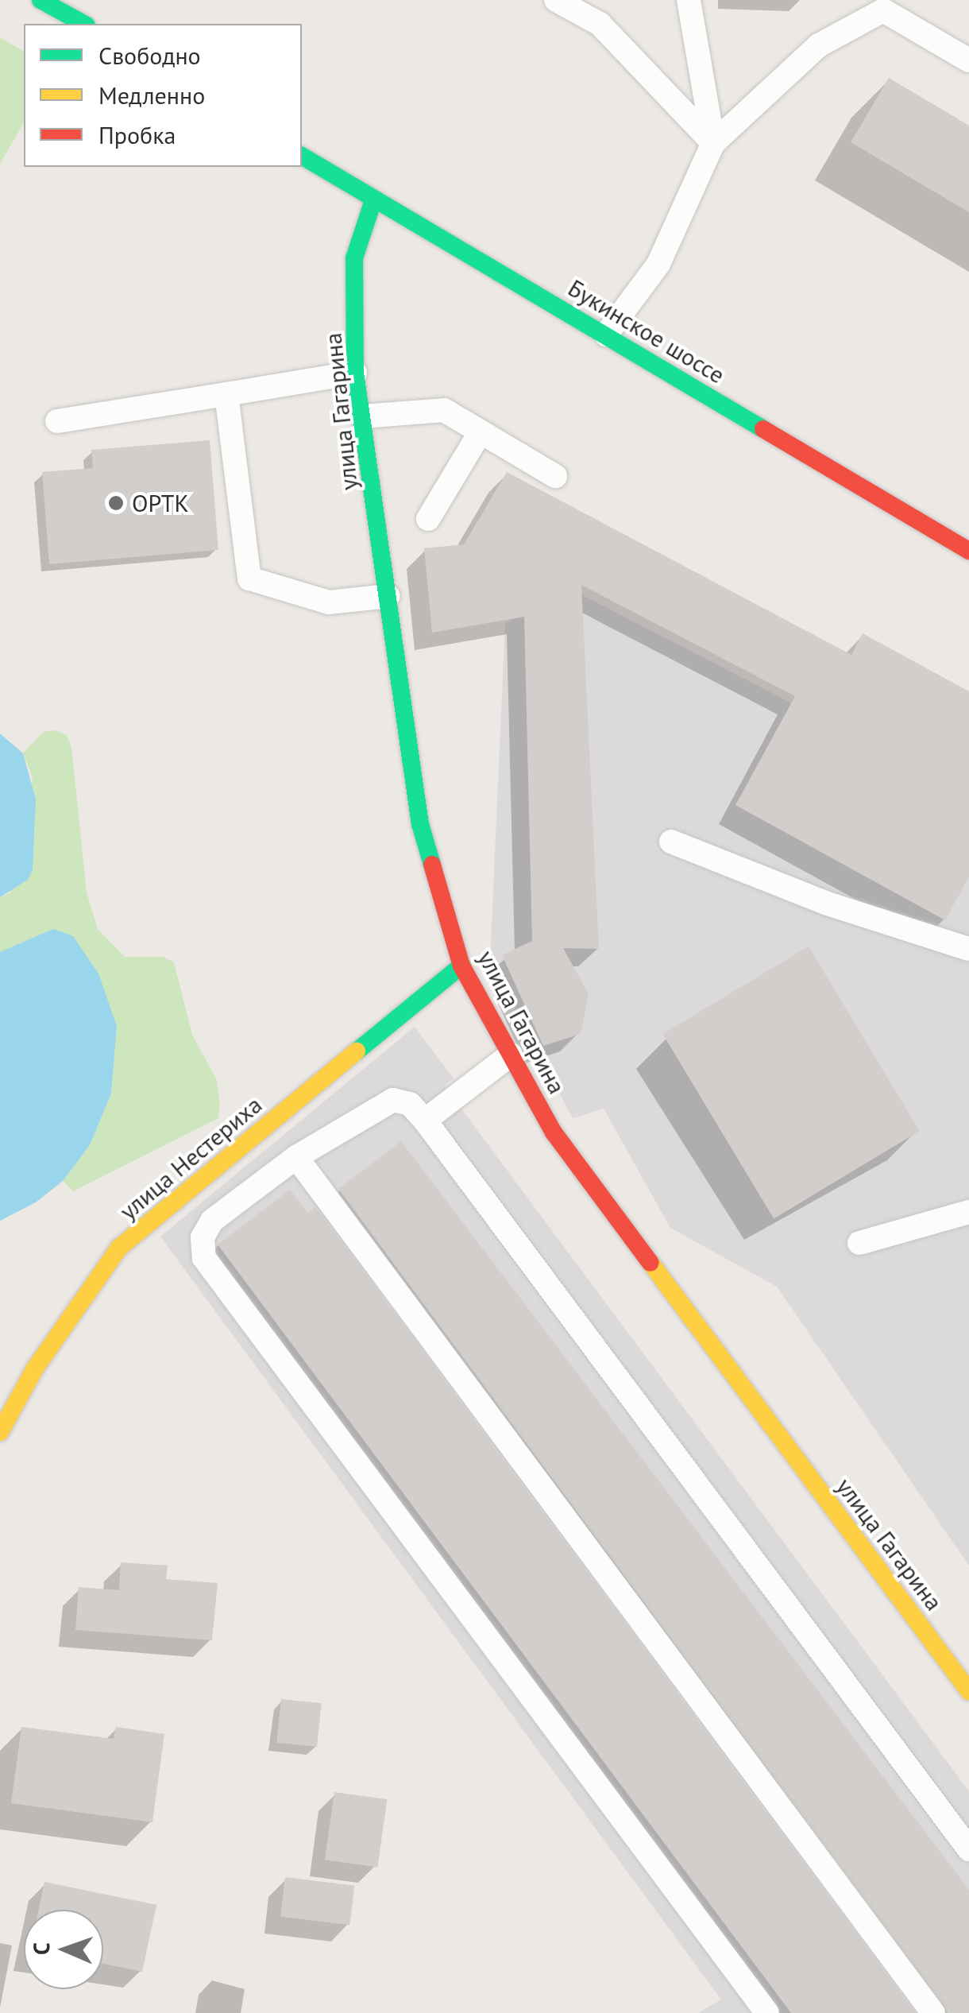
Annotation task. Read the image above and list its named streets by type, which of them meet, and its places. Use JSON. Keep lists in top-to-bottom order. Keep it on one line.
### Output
{"streets":{"street":["Букинское шоссе","улица Гагарина","улица Нестериха"]},"crossings":[["Букинское шоссе","улица Гагарина"],["улица Гагарина","улица Нестериха"]],"places":["ОРТК"],"legend":["Свободно","Медленно","Пробка"],"north":"left"}
